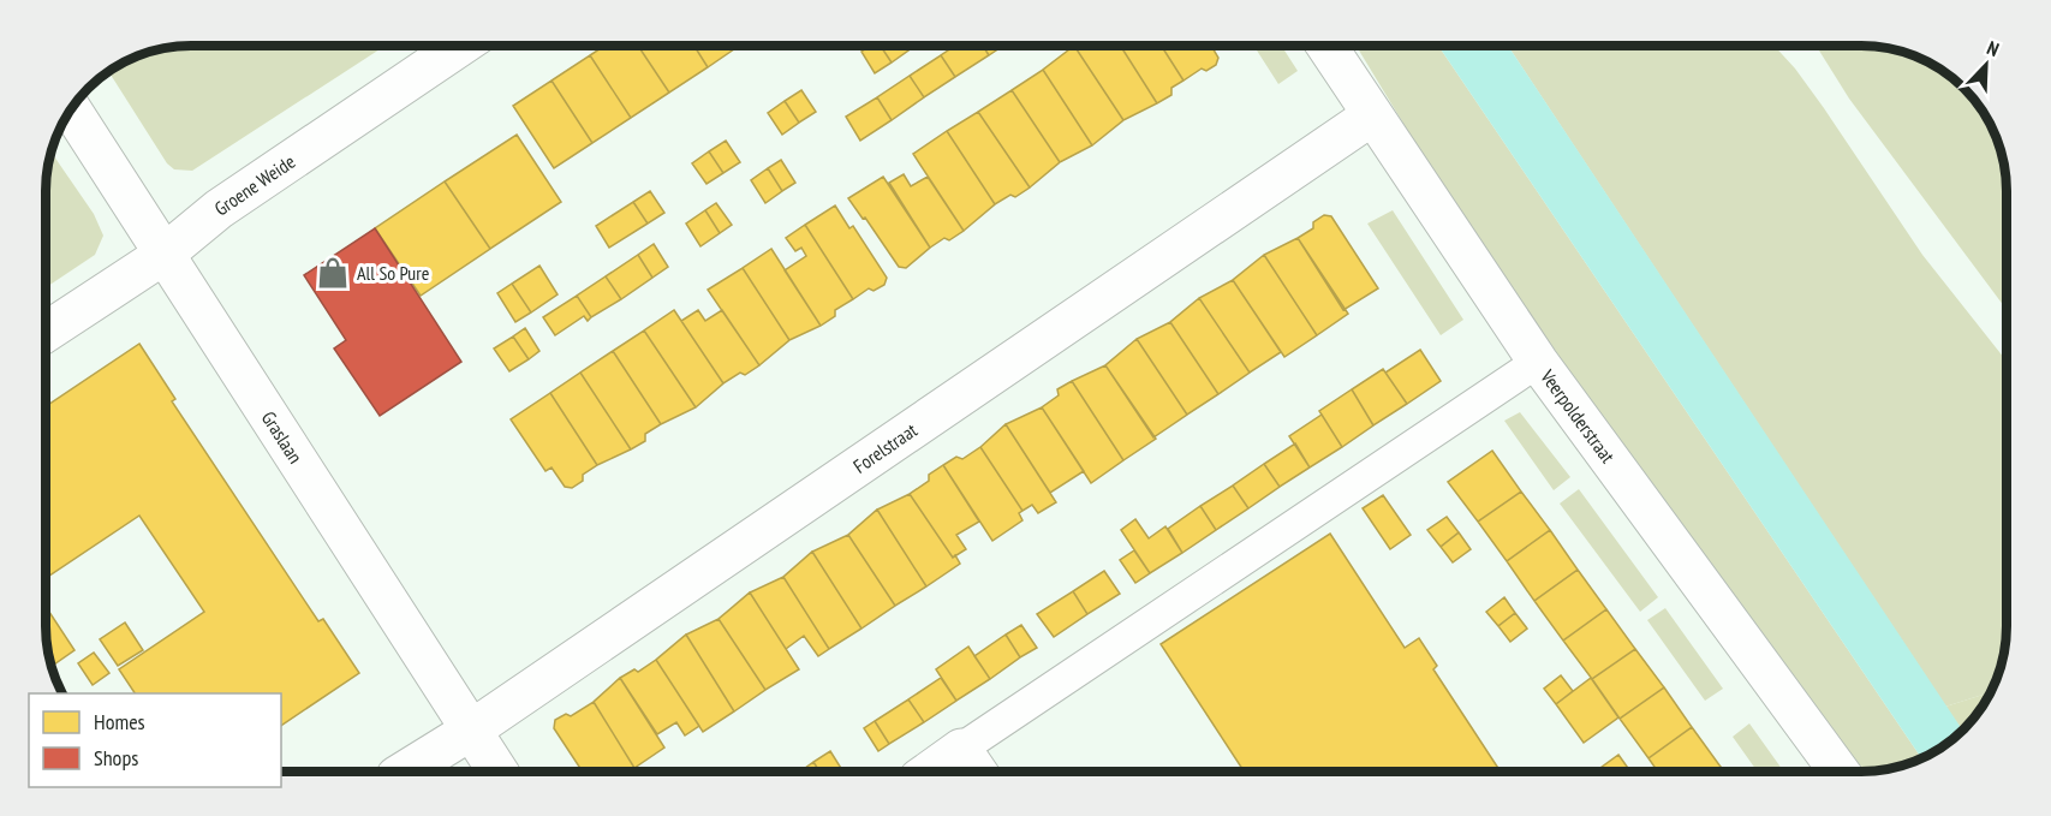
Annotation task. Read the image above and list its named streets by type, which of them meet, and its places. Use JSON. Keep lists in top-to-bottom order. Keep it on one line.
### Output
{"streets":{"street":["Groene Weide","Veerpolderstraat","Graslaan","Forelstraat"]},"crossings":[["Groene Weide","Graslaan"],["Veerpolderstraat","Forelstraat"],["Graslaan","Forelstraat"]],"places":{"shop":["All So Pure"]},"legend":["Homes","Shops"],"north":"top right"}
